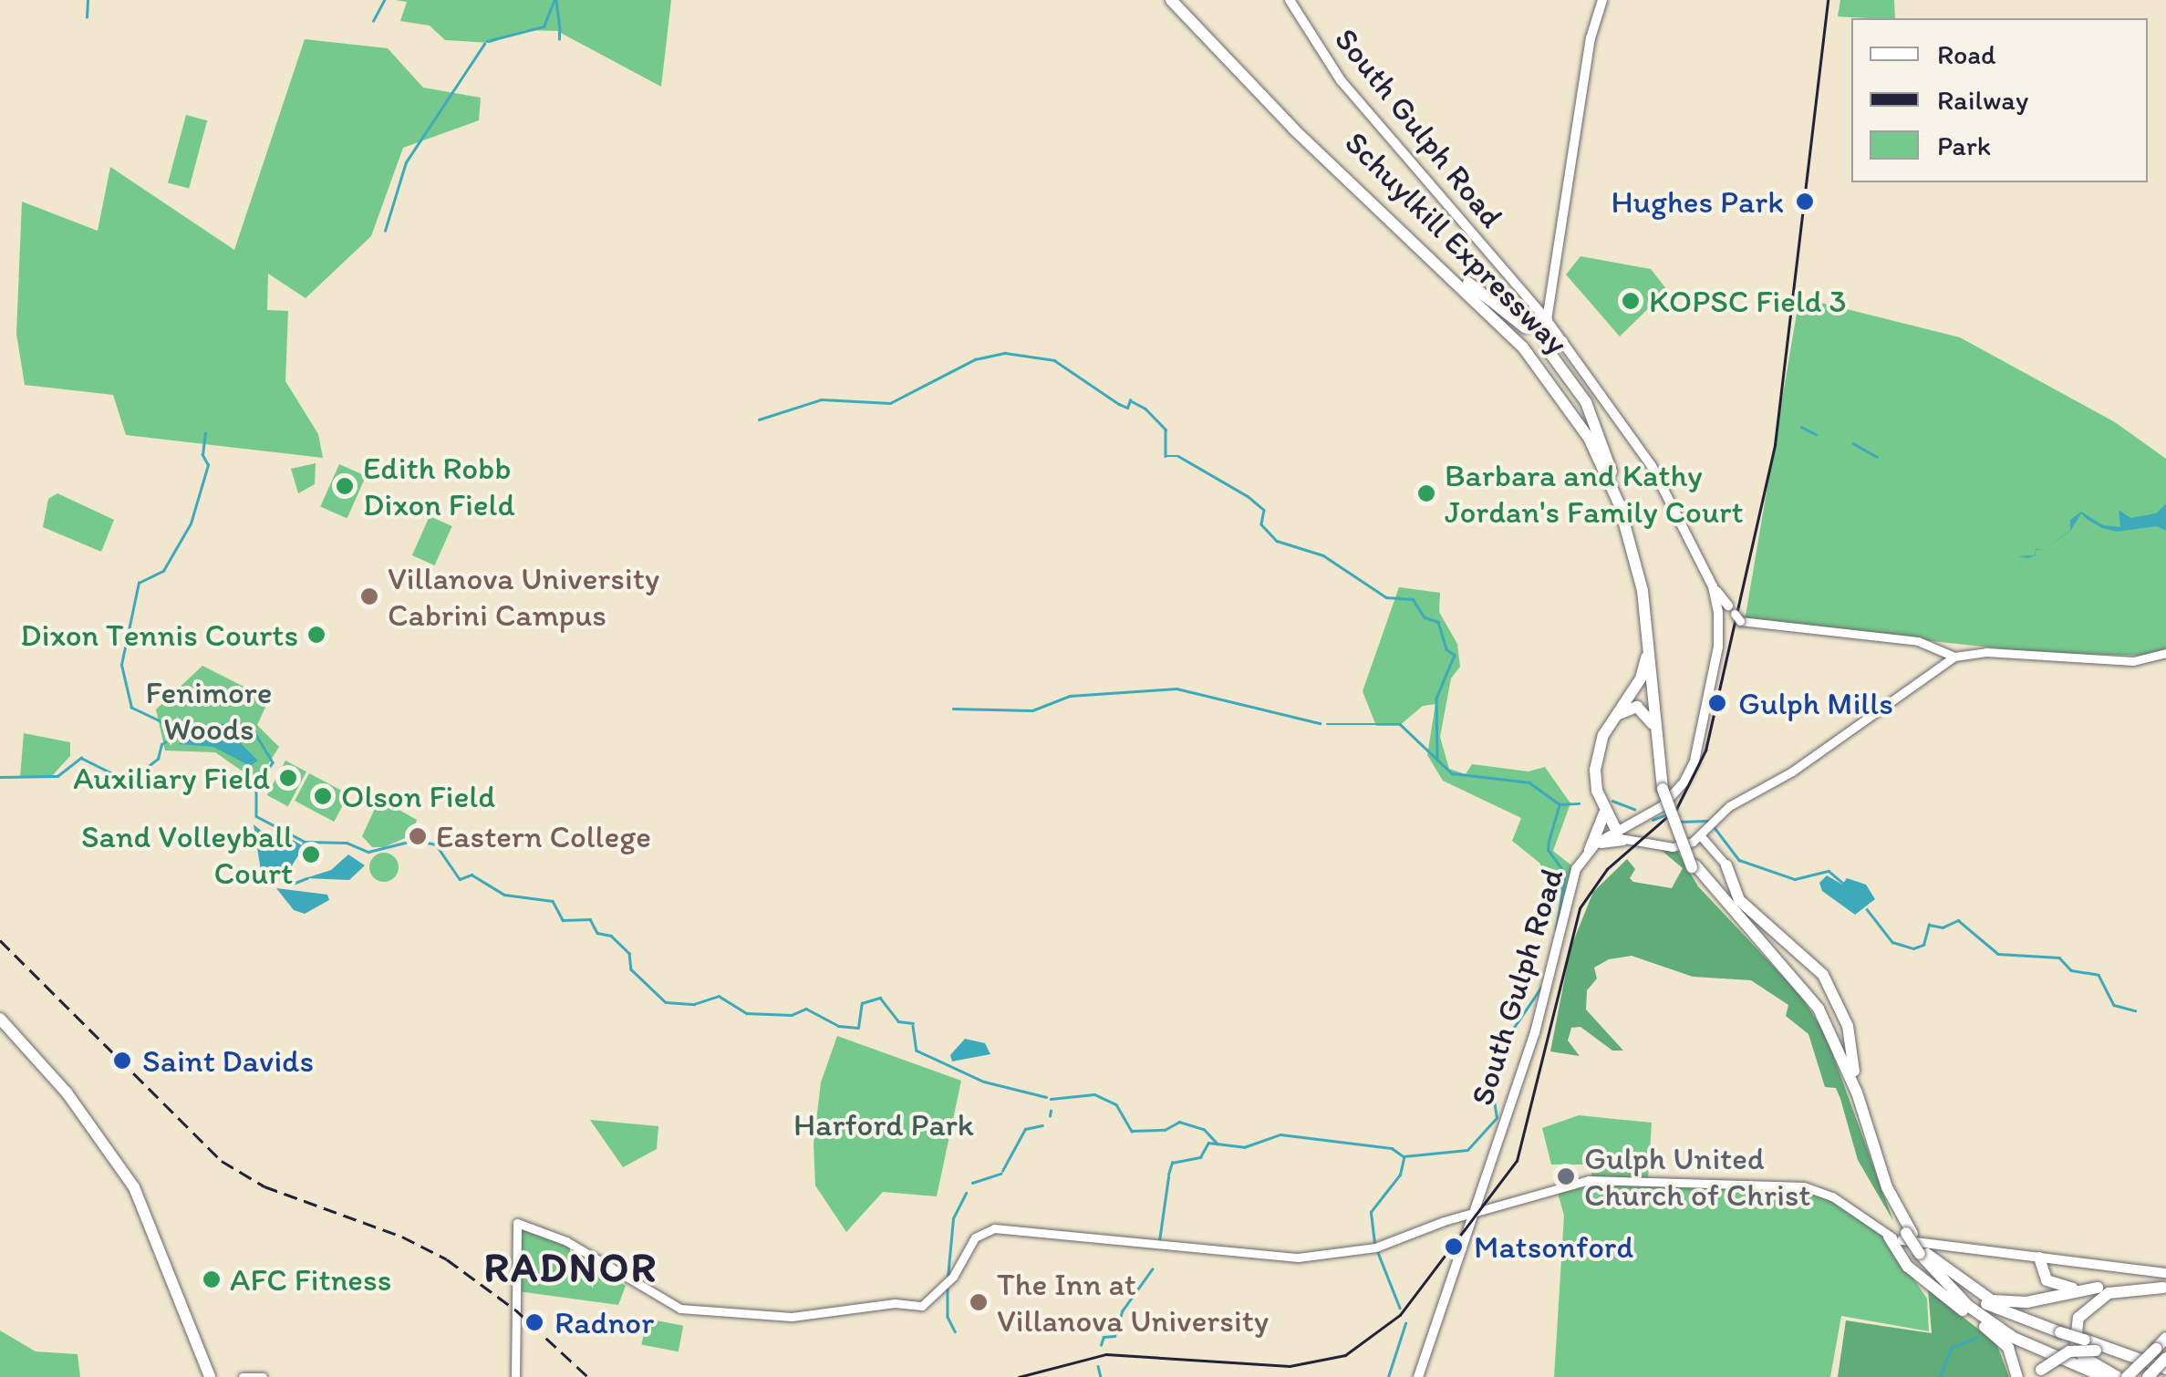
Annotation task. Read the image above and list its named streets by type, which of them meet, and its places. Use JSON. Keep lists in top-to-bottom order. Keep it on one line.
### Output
{"streets":{"highway":["Schuylkill Expressway"],"main road":["South Gulph Road"]},"districts":["RADNOR"],"parks":["Fenimore Woods","Harford Park"],"places":["Hughes Park","KOPSC Field 3","Edith Robb Dixon Field","Barbara and Kathy Jordan's Family Court","Villanova University Cabrini Campus","Dixon Tennis Courts","Gulph Mills","Auxiliary Field","Olson Field","Eastern College","Sand Volleyball Court","Saint Davids","Gulph United Church of Christ","Matsonford","AFC Fitness","The Inn at Villanova University","Radnor"],"legend":["Road","Railway","Park"]}
